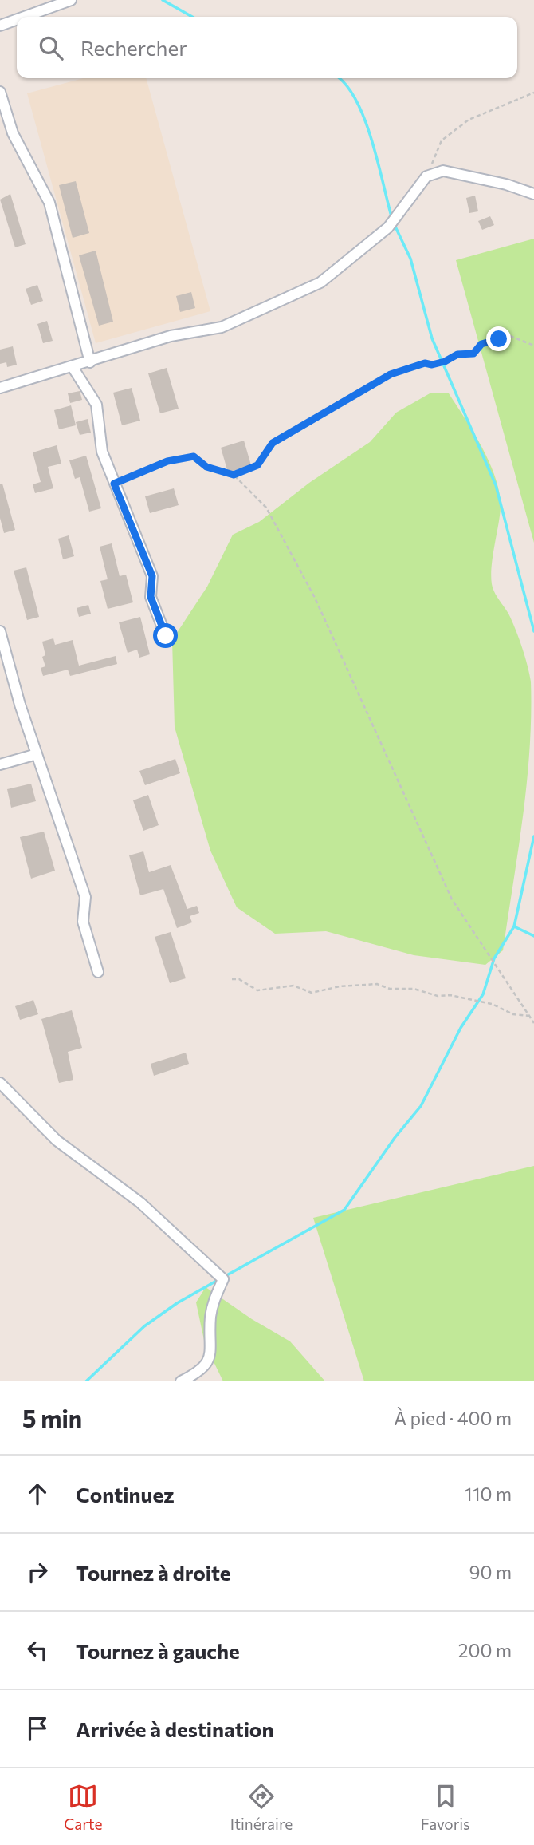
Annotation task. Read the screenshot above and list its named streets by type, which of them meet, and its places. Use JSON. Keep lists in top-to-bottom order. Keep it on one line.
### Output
{"page":{"search":"Rechercher","heading":["5 min","À pied · 400 m"],"list":[["Continuez","110 m"],["Tournez à droite","90 m"],["Tournez à gauche","200 m"],"Arrivée à destination"],"nav":["Carte","Itinéraire","Favoris"]}}
